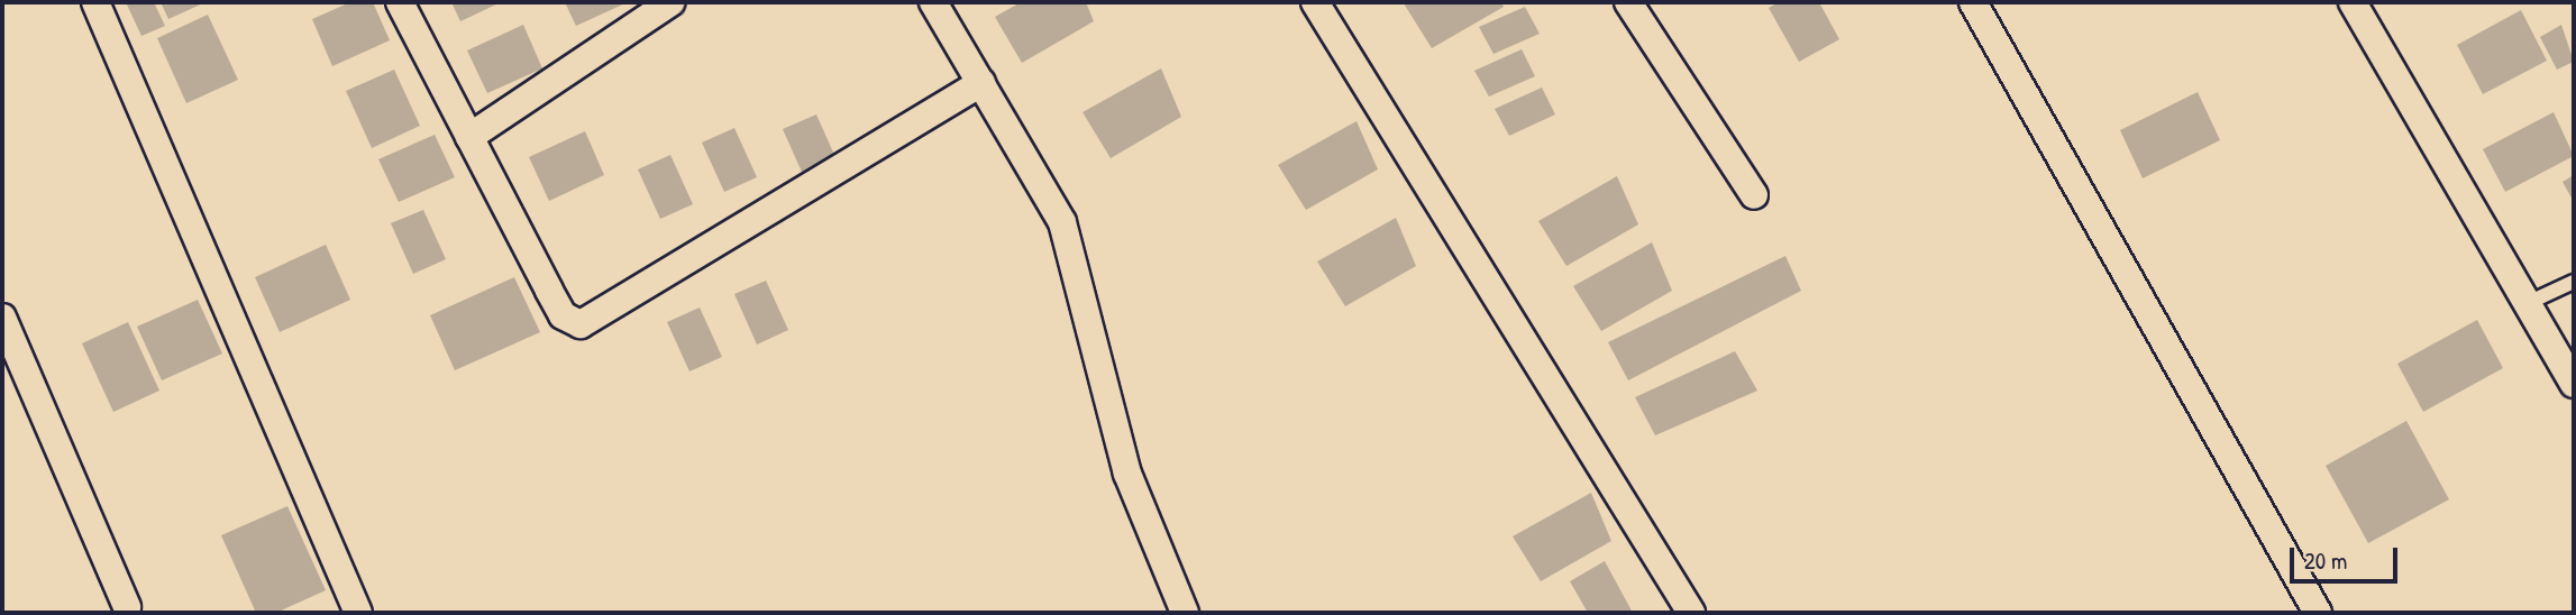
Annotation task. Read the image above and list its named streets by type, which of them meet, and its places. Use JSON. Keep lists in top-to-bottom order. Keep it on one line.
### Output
{"scale_bar":"20 m"}
